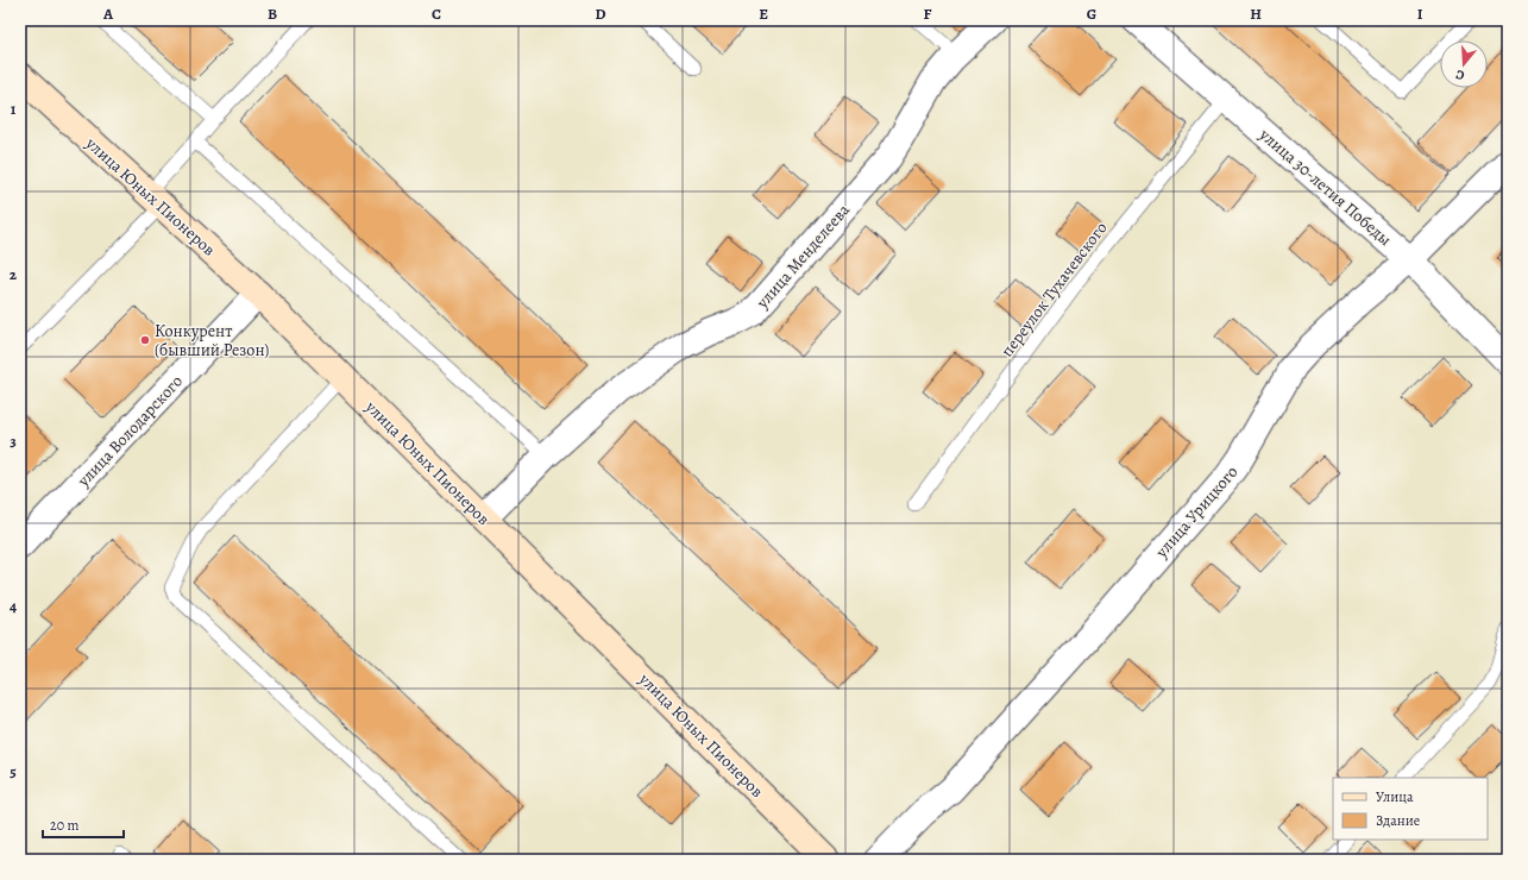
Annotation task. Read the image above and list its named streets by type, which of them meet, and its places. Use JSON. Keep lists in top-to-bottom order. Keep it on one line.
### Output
{"streets":{"main road":["улица Юных Пионеров"],"street":["улица 30-летия Победы","улица Менделеева","улица Володарского","улица Урицкого"],"lane":["переулок Тухачевского"]},"crossings":[["улица 30-летия Победы","переулок Тухачевского"],["улица 30-летия Победы","улица Урицкого"],["улица Юных Пионеров","улица Менделеева"],["улица Юных Пионеров","улица Володарского"]],"places":["Конкурент (бывший Резон)"],"legend":["Улица","Здание"],"scale_bar":"20 m","north":"bottom","grid":{"columns":["A","B","C","D","E","F","G","H","I"],"rows":["1","2","3","4","5"]}}
